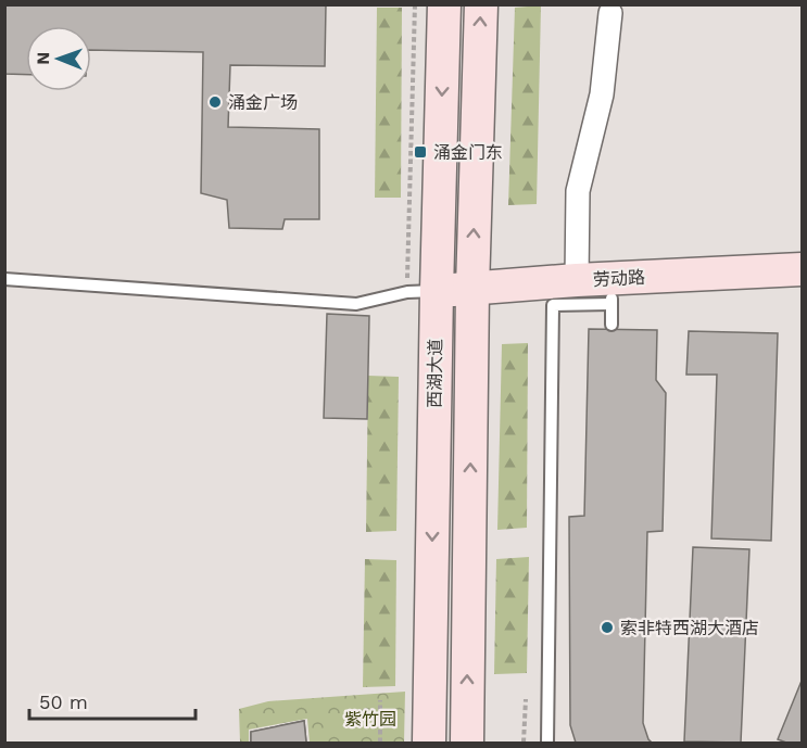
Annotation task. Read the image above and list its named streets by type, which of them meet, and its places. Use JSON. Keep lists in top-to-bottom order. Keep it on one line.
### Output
{"streets":{"main road":["劳动路","西湖大道"]},"crossings":[["劳动路","西湖大道"]],"parks":["紫竹园"],"places":{"other":["涌金广场","索非特西湖大酒店"],"transit":["涌金门东"]},"scale_bar":"50 m","north":"left"}
